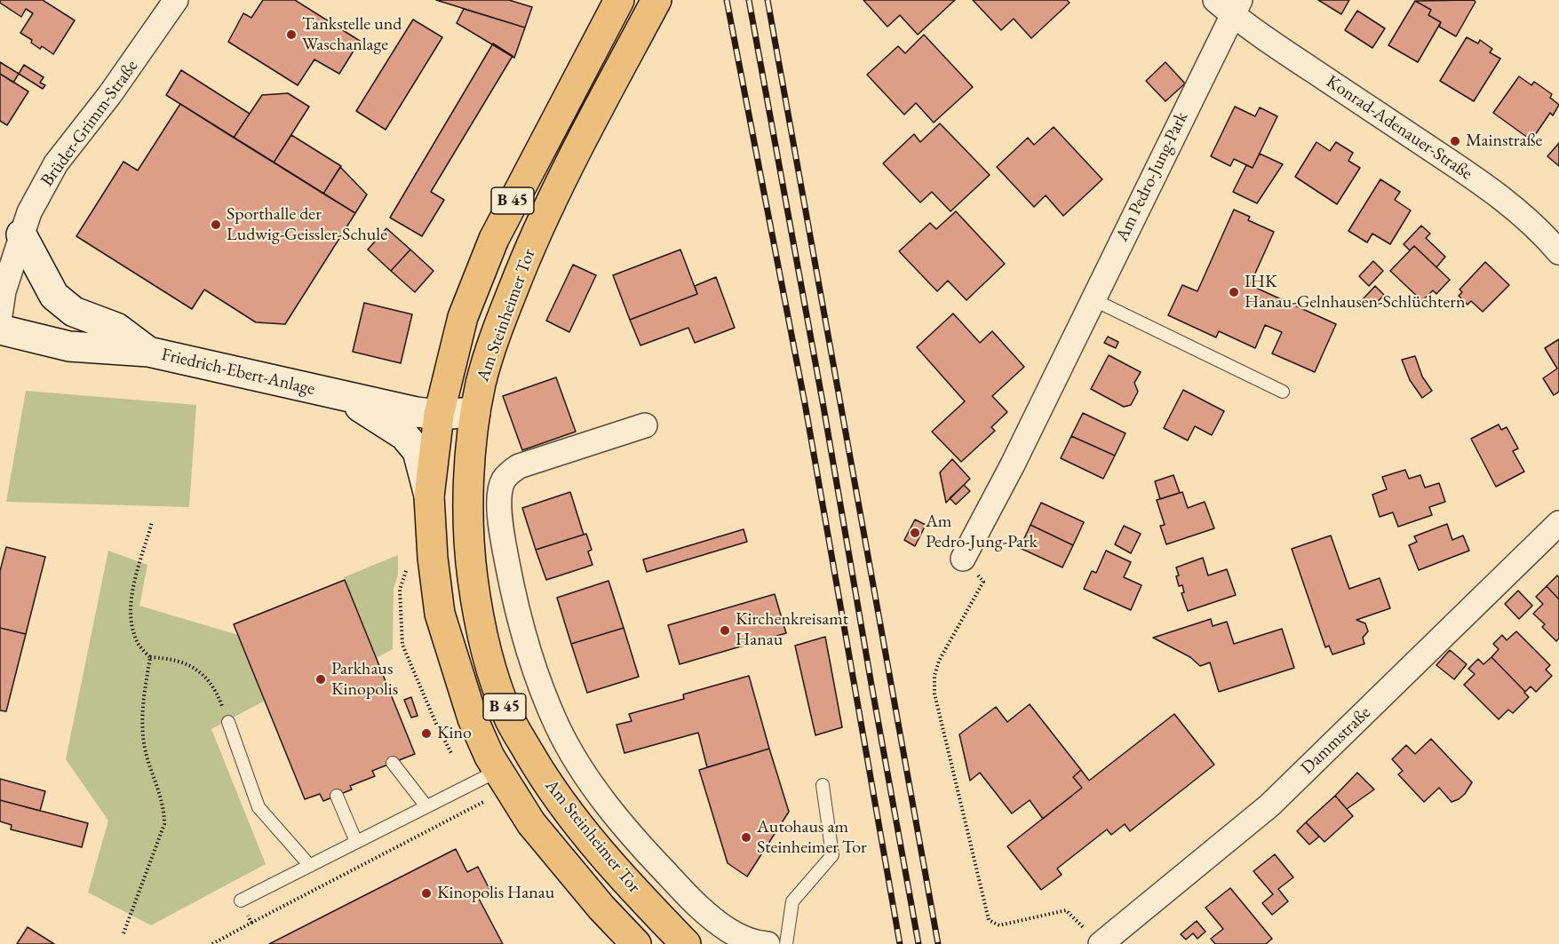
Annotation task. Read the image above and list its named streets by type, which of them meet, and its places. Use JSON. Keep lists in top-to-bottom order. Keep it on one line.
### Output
{"streets":{"main road":["B 45","Am Steinheimer Tor","Friedrich-Ebert-Anlage"],"street":["Brüder-Grimm-Straße","Konrad-Adenauer-Straße","Am Pedro-Jung-Park","Dammstraße"]},"crossings":[["Konrad-Adenauer-Straße","Am Pedro-Jung-Park"],["Am Steinheimer Tor","Friedrich-Ebert-Anlage"]],"places":["Tankstelle und Waschanlage","Mainstraße","Sporthalle der Ludwig-Geissler-Schule","IHK Hanau-Gelnhausen-Schlüchtern","Am Pedro-Jung-Park","Kirchenkreisamt Hanau","Parkhaus Kinopolis","Kino","Autohaus am Steinheimer Tor","Kinopolis Hanau"]}
